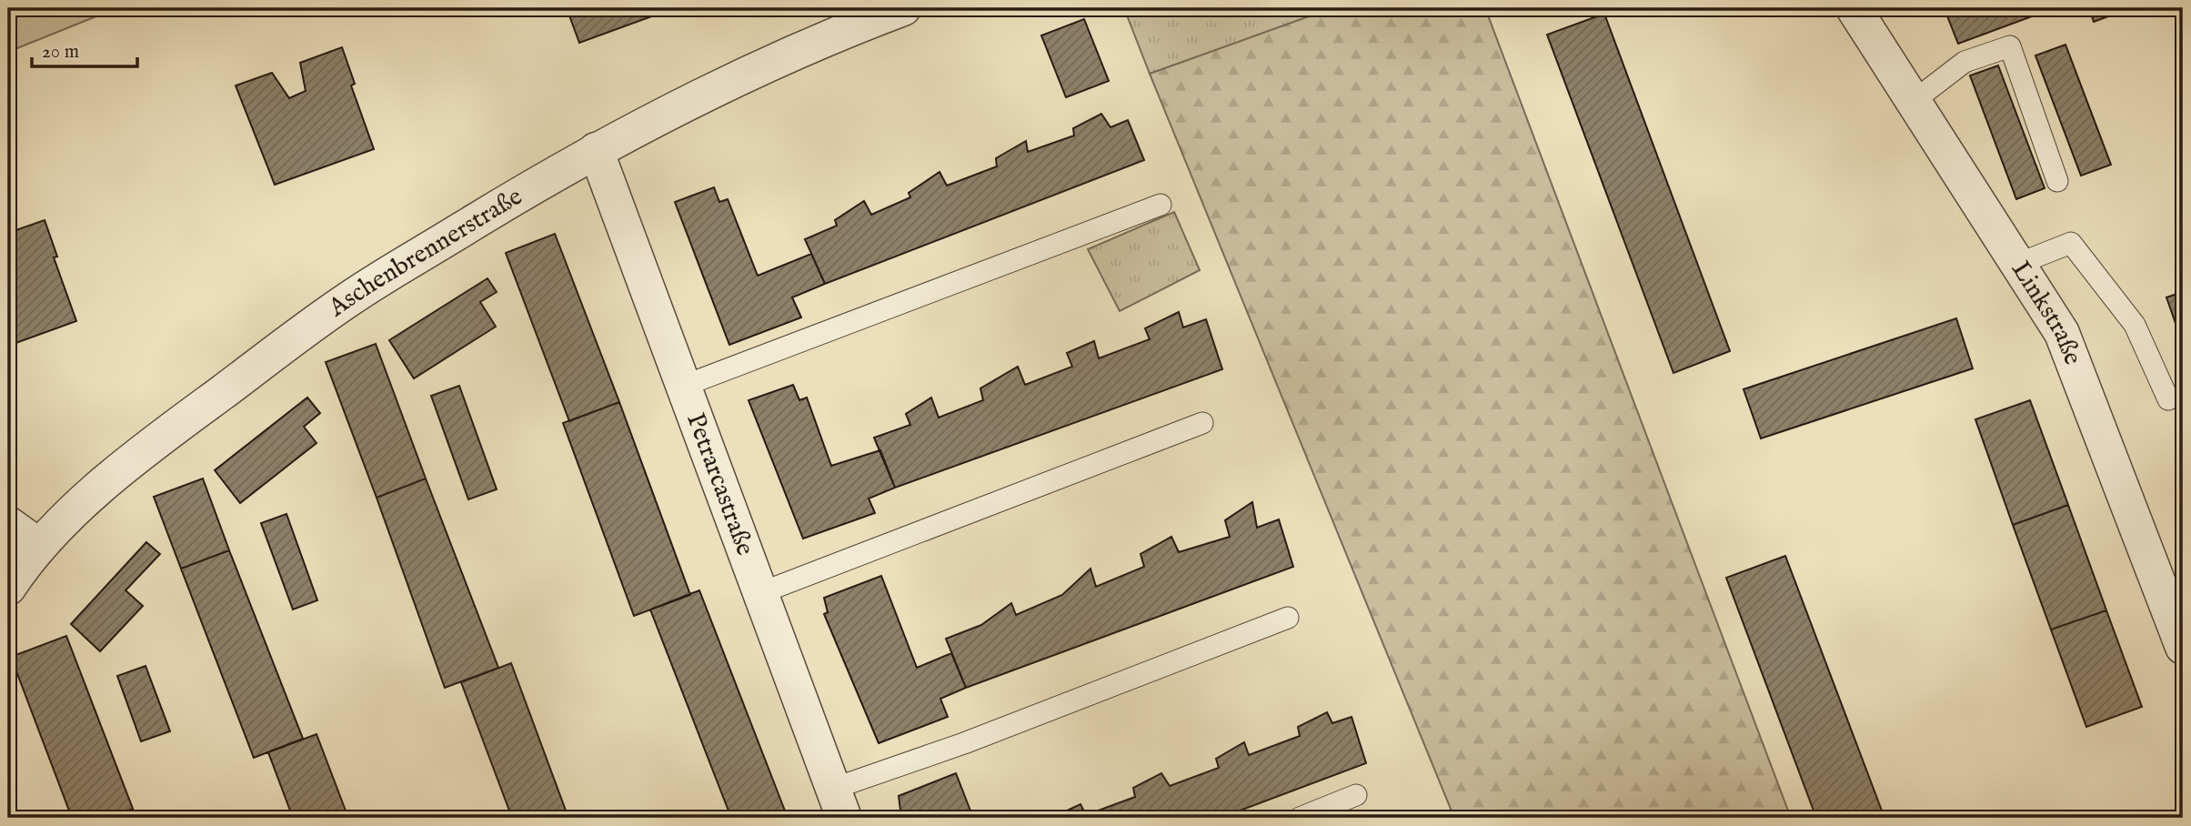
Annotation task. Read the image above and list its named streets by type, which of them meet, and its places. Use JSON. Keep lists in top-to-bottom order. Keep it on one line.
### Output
{"streets":{"street":["Aschenbrennerstraße","Linkstraße","Petrarcastraße"]},"crossings":[["Aschenbrennerstraße","Petrarcastraße"]],"scale_bar":"20 m"}
